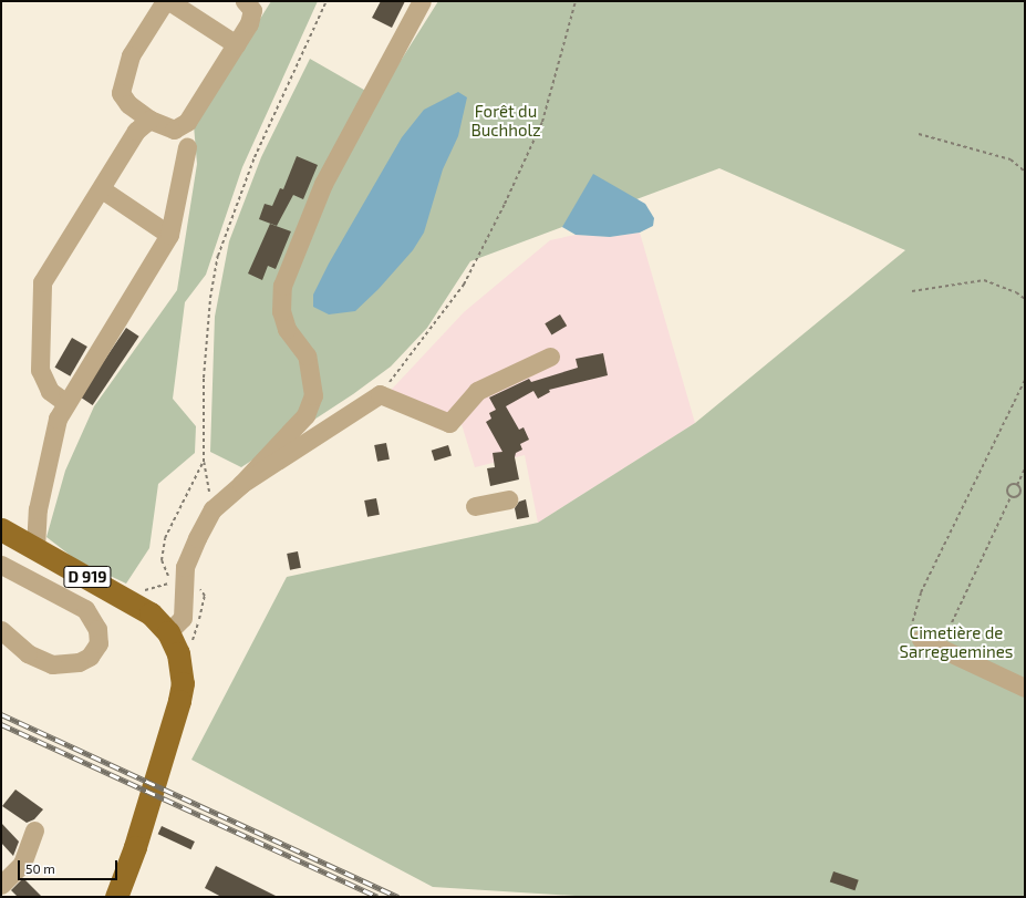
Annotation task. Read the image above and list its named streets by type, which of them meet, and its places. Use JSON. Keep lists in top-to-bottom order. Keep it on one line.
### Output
{"streets":{"main road":["D 919"]},"parks":["Forêt du Buchholz","Cimetière de Sarreguemines"],"scale_bar":"50 m"}
